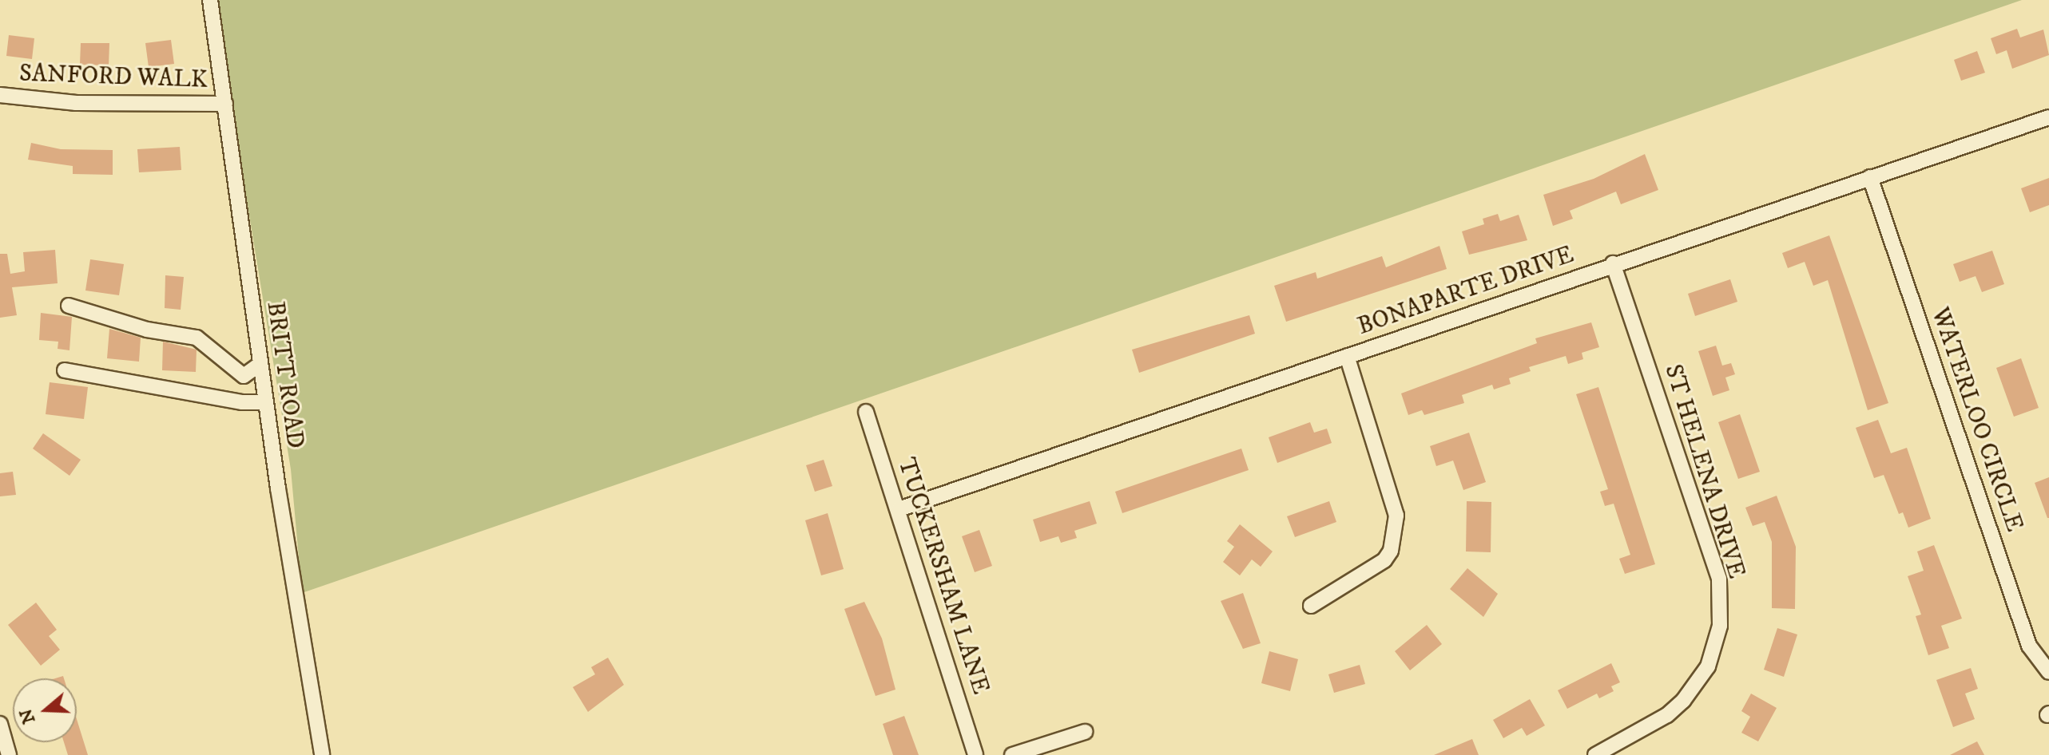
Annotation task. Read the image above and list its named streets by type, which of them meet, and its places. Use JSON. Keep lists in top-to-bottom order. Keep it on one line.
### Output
{"streets":{"street":["SANFORD WALK","BONAPARTE DRIVE","BRITT ROAD","WATERLOO CIRCLE","ST HELENA DRIVE","TUCKERSHAM LANE"]},"crossings":[["SANFORD WALK","BRITT ROAD"],["BONAPARTE DRIVE","WATERLOO CIRCLE"],["BONAPARTE DRIVE","ST HELENA DRIVE"],["BONAPARTE DRIVE","TUCKERSHAM LANE"]],"north":"left"}
